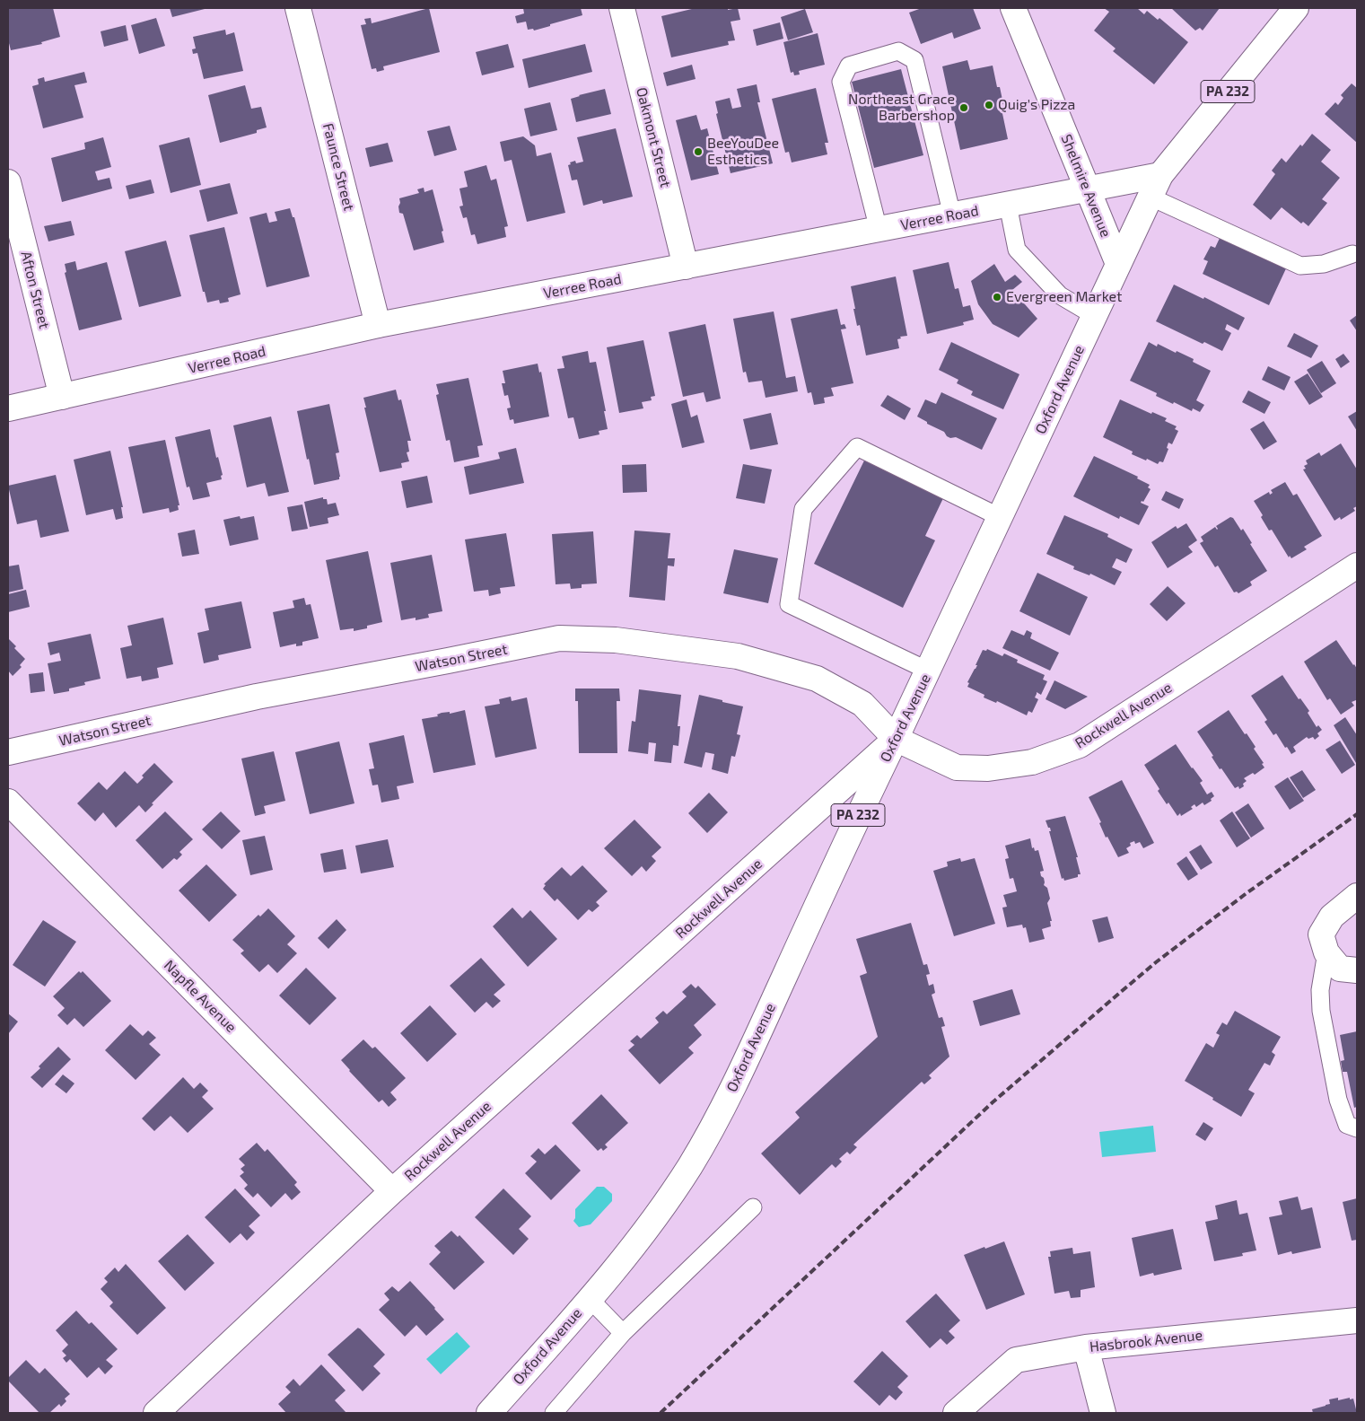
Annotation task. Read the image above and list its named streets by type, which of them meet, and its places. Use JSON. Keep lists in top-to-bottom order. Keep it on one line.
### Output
{"streets":{"street":["PA 232","Oakmont Street","Faunce Street","Shelmire Avenue","Verree Road","Afton Street","Oxford Avenue","Watson Street","Rockwell Avenue","Napfle Avenue","Hasbrook Avenue"]},"crossings":[["Oakmont Street","Verree Road"],["Faunce Street","Verree Road"],["Shelmire Avenue","Verree Road"],["Shelmire Avenue","Oxford Avenue"],["Verree Road","Afton Street"],["Verree Road","Oxford Avenue"],["Oxford Avenue","Watson Street"],["Oxford Avenue","Rockwell Avenue"],["Watson Street","Rockwell Avenue"],["Rockwell Avenue","Napfle Avenue"]],"places":["Quig's Pizza","Northeast Grace Barbershop","BeeYouDee Esthetics","Evergreen Market"]}
